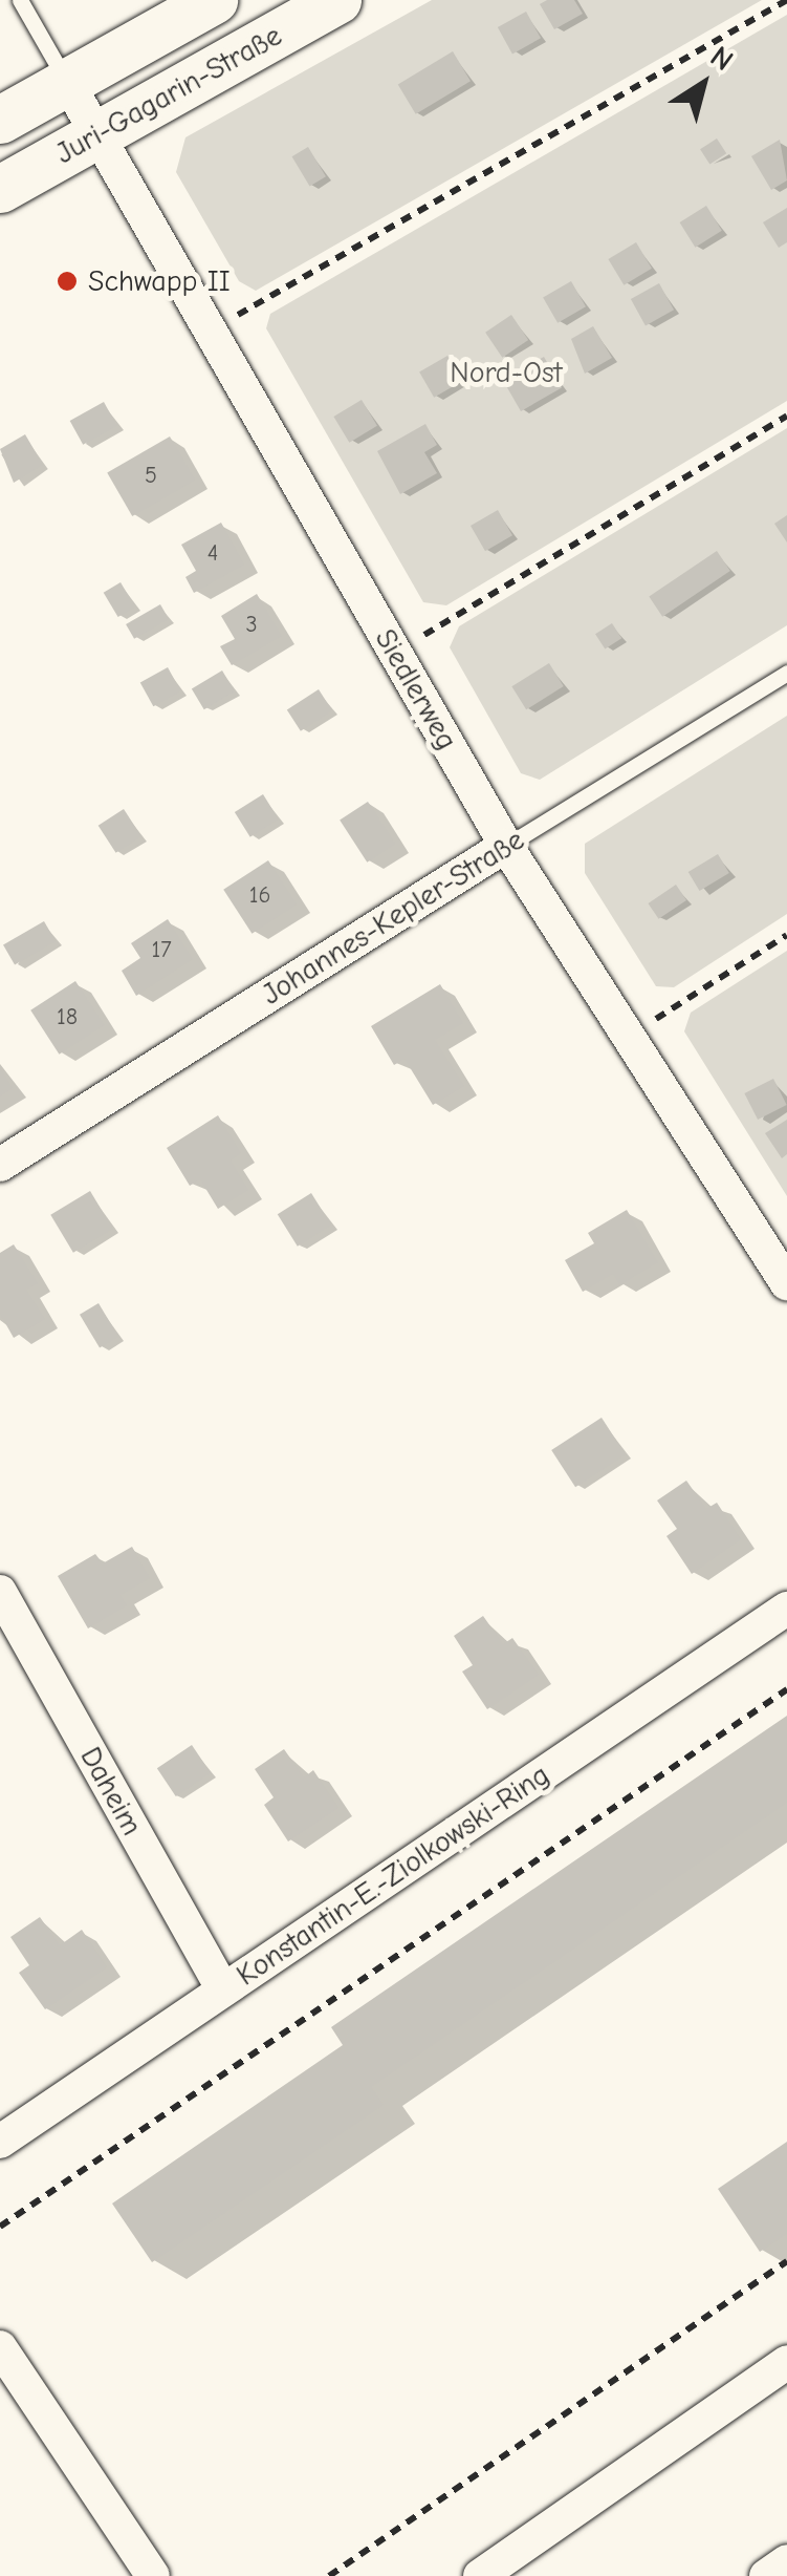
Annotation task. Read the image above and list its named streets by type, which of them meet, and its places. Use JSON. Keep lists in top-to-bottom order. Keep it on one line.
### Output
{"streets":{"street":["Juri-Gagarin-Straße","Siedlerweg","Johannes-Kepler-Straße","Daheim","Konstantin-E.-Ziolkowski-Ring"]},"crossings":[["Juri-Gagarin-Straße","Siedlerweg"],["Siedlerweg","Johannes-Kepler-Straße"],["Daheim","Konstantin-E.-Ziolkowski-Ring"]],"parks":["Nord-Ost"],"places":["Schwapp II"],"house_numbers":["5","4","3","16","17","18"],"north":"top right"}
